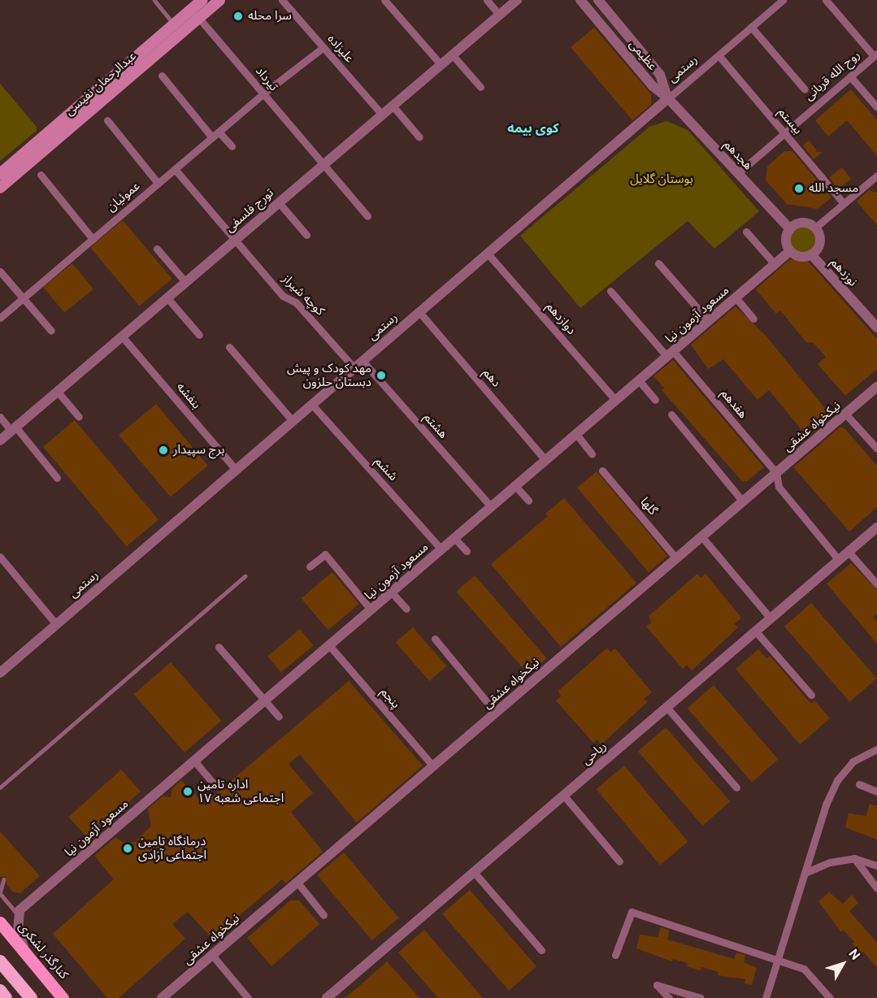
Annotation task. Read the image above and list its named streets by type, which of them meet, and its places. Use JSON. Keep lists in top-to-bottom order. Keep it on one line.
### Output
{"streets":{"main road":["عبدالرحمان نفیسی","کنارگذر لشکری"],"street":["علیزاده","عظیمی","رستمی","روح الله قربانی","تیرداد","بیستم","هجدهم","عموئیان","تورج فلسفی","نوزدهم","کوچه شیراز","مسعود آزمون نیا","دوازدهم","دهم","بنفشه","هفدهم","هشتم","نیکخواه عشقی","ششم","گلها","پنجم","ریاحی"]},"crossings":[["علیزاده","عموئیان"],["علیزاده","تورج فلسفی"],["عظیمی","رستمی"],["عظیمی","هجدهم"],["رستمی","بیستم"],["رستمی","هجدهم"],["رستمی","کوچه شیراز"],["رستمی","دوازدهم"],["رستمی","دهم"],["رستمی","بنفشه"],["رستمی","هشتم"],["رستمی","ششم"],["روح الله قربانی","بیستم"],["روح الله قربانی","هجدهم"],["تیرداد","عبدالرحمان نفیسی"],["تیرداد","عموئیان"],["تیرداد","تورج فلسفی"],["هجدهم","نوزدهم"],["هجدهم","مسعود آزمون نیا"],["عموئیان","کوچه شیراز"],["تورج فلسفی","کوچه شیراز"],["تورج فلسفی","بنفشه"],["نوزدهم","مسعود آزمون نیا"],["مسعود آزمون نیا","دوازدهم"],["مسعود آزمون نیا","دهم"],["مسعود آزمون نیا","هفدهم"],["مسعود آزمون نیا","هشتم"],["مسعود آزمون نیا","ششم"],["مسعود آزمون نیا","پنجم"],["هفدهم","نیکخواه عشقی"],["نیکخواه عشقی","گلها"],["نیکخواه عشقی","پنجم"]],"districts":["کوی بیمه"],"parks":["بوستان گلایل"],"places":["سرا محله","مسجد الله","مهد کودک و پیش دبستان حلزون","برج سپیدار","اداره تامین اجتماعی شعبه ۱۷","درمانگاه تامین اجتماعی آزادی"],"north":"top right"}
